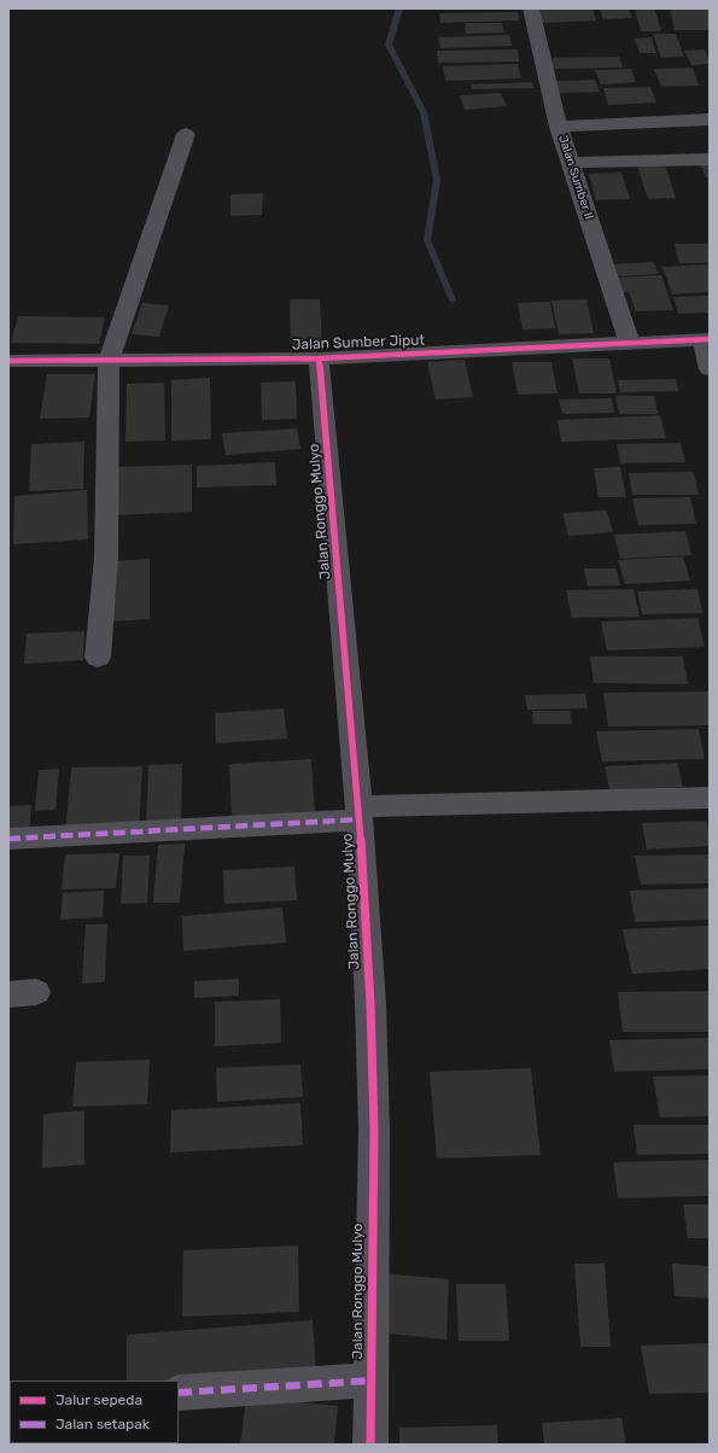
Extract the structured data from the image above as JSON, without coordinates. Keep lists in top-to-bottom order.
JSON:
{
  "streets": {
    "street": ["Jalan Sumber II", "Jalan Sumber Jiput", "Jalan Ronggo Mulyo"]
  },
  "crossings": [
    ["Jalan Sumber II", "Jalan Sumber Jiput"],
    ["Jalan Sumber Jiput", "Jalan Ronggo Mulyo"]
  ],
  "legend": ["Jalur sepeda", "Jalan setapak"]
}
